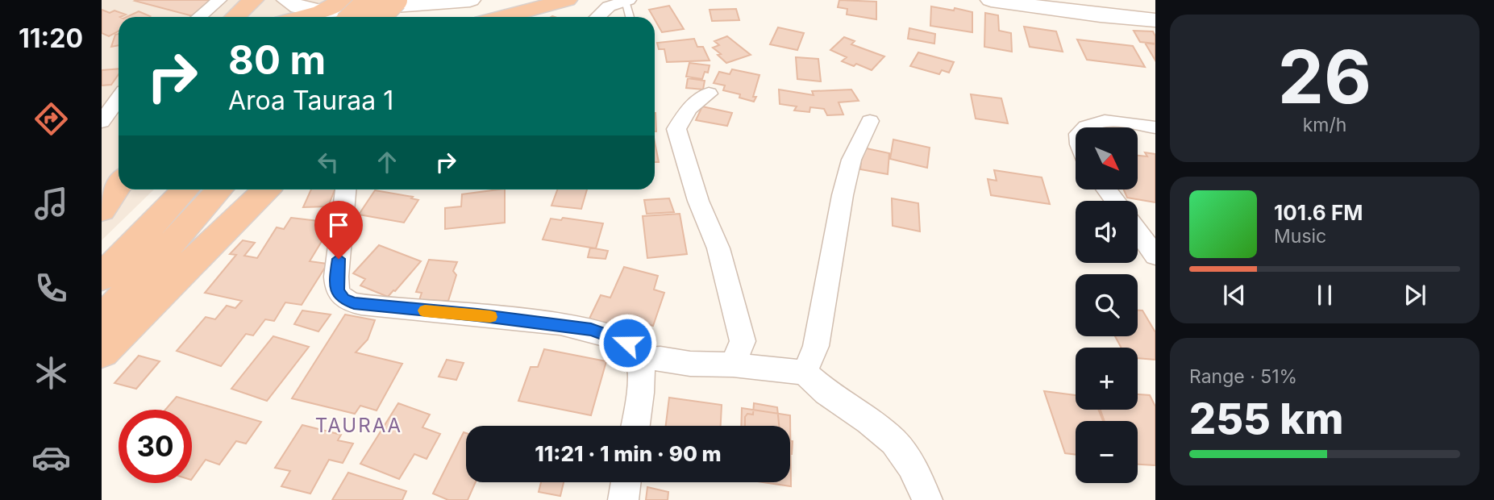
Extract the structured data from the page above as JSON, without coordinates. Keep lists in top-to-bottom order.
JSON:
{
  "districts": ["TAURAA"],
  "north": "bottom right",
  "page": {
    "tabs": "11:20",
    "tile": [
      ["26", "km/h"],
      ["Range · 51%", "255 km"]
    ],
    "turn": ["80 m", "Aroa Tauraa 1"],
    "map_buttons": ["+", "−"],
    "song": ["101.6 FM", "Music"],
    "limit": "30",
    "trip": "11:21 · 1 min · 90 m"
  }
}
